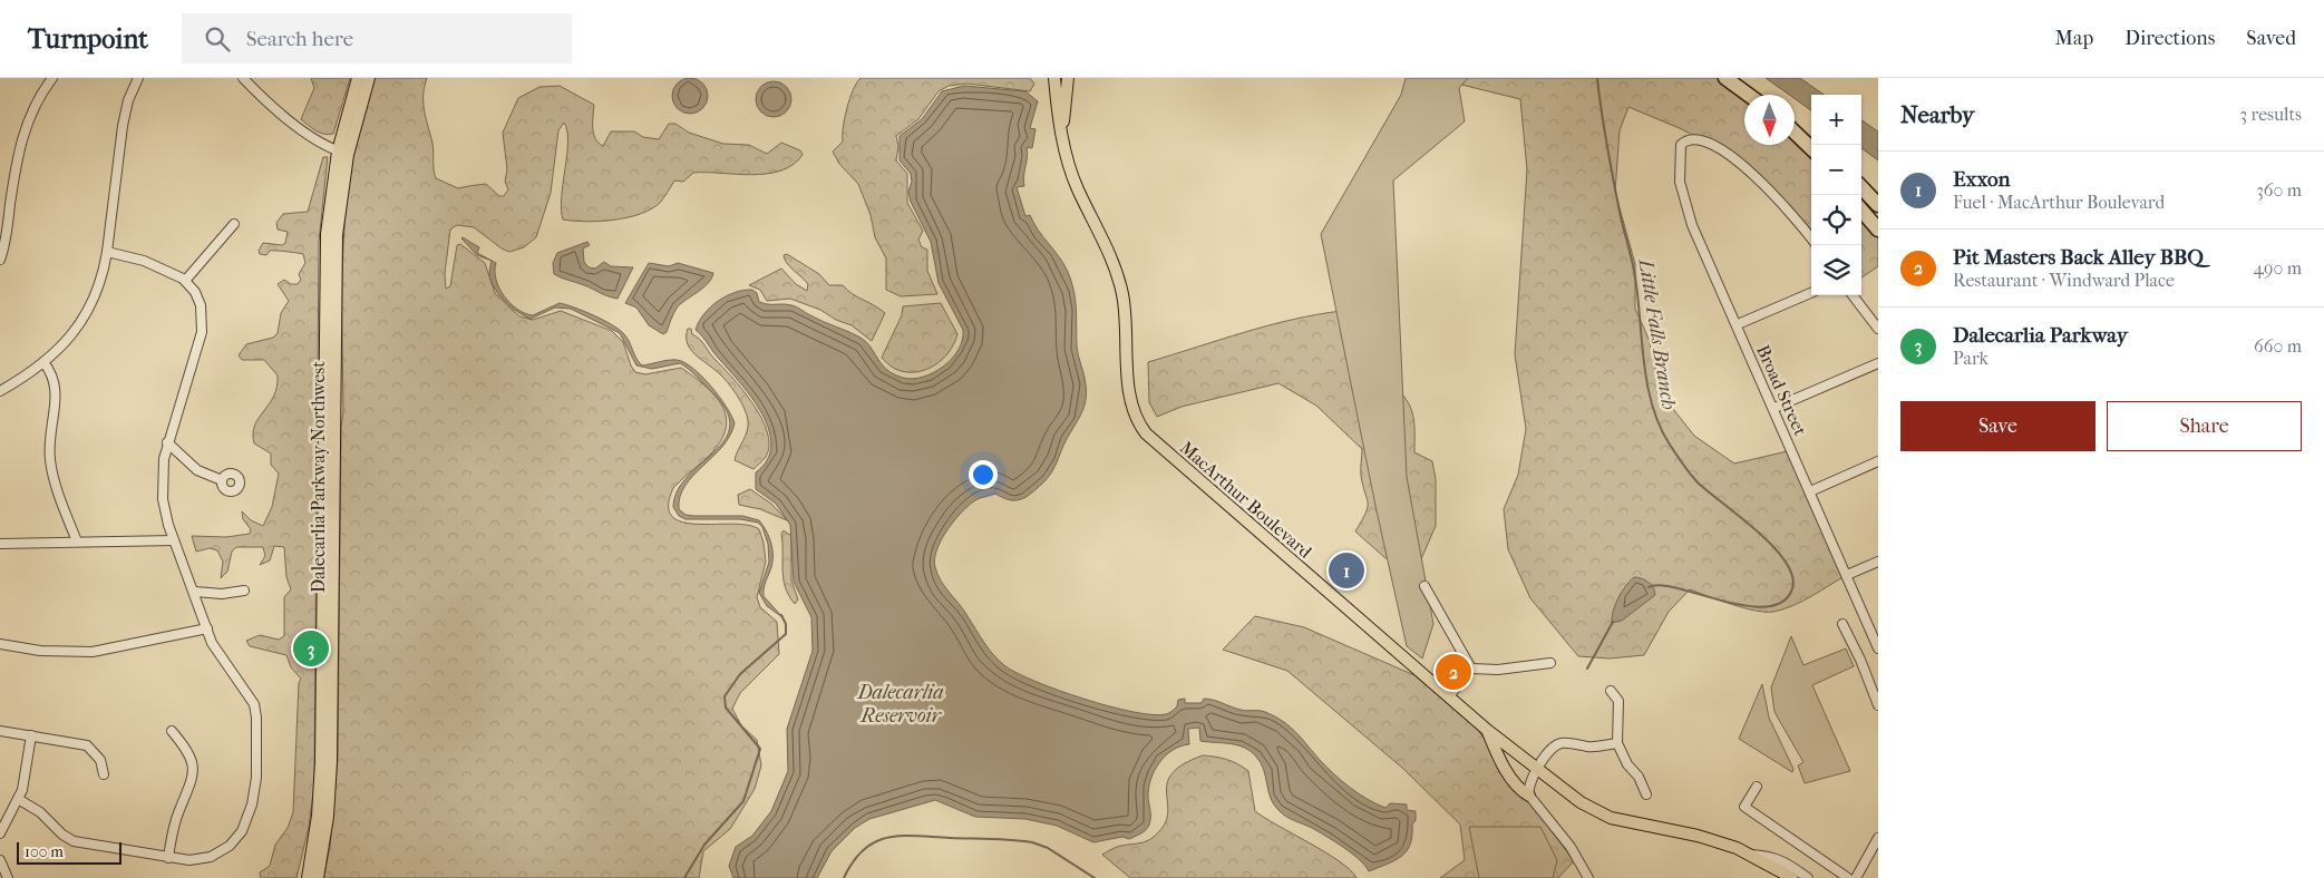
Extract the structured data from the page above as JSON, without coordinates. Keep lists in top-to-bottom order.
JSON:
{
  "streets": {
    "main road": ["Dalecarlia Parkway Northwest", "MacArthur Boulevard"],
    "street": ["Broad Street"]
  },
  "water": ["Little Falls Branch", "Dalecarlia Reservoir"],
  "scale_bar": "100 m",
  "north": "bottom",
  "page": {
    "header": "Turnpoint",
    "search": "Search here",
    "nav": ["Map", "Directions", "Saved"],
    "heading": ["Nearby", "3 results"],
    "map_buttons": ["+", "−"],
    "list": [
      {
        "mark": "1",
        "name": "Exxon",
        "note": "Fuel · MacArthur Boulevard",
        "value": "360 m"
      },
      {
        "mark": "2",
        "name": "Pit Masters Back Alley BBQ",
        "note": "Restaurant · Windward Place",
        "value": "490 m"
      },
      {
        "mark": "3",
        "name": "Dalecarlia Parkway",
        "note": "Park",
        "value": "660 m"
      }
    ],
    "buttons": ["Save", "Share"],
    "pins": ["1", "3", "2"],
    "scale": "100 m"
  }
}
